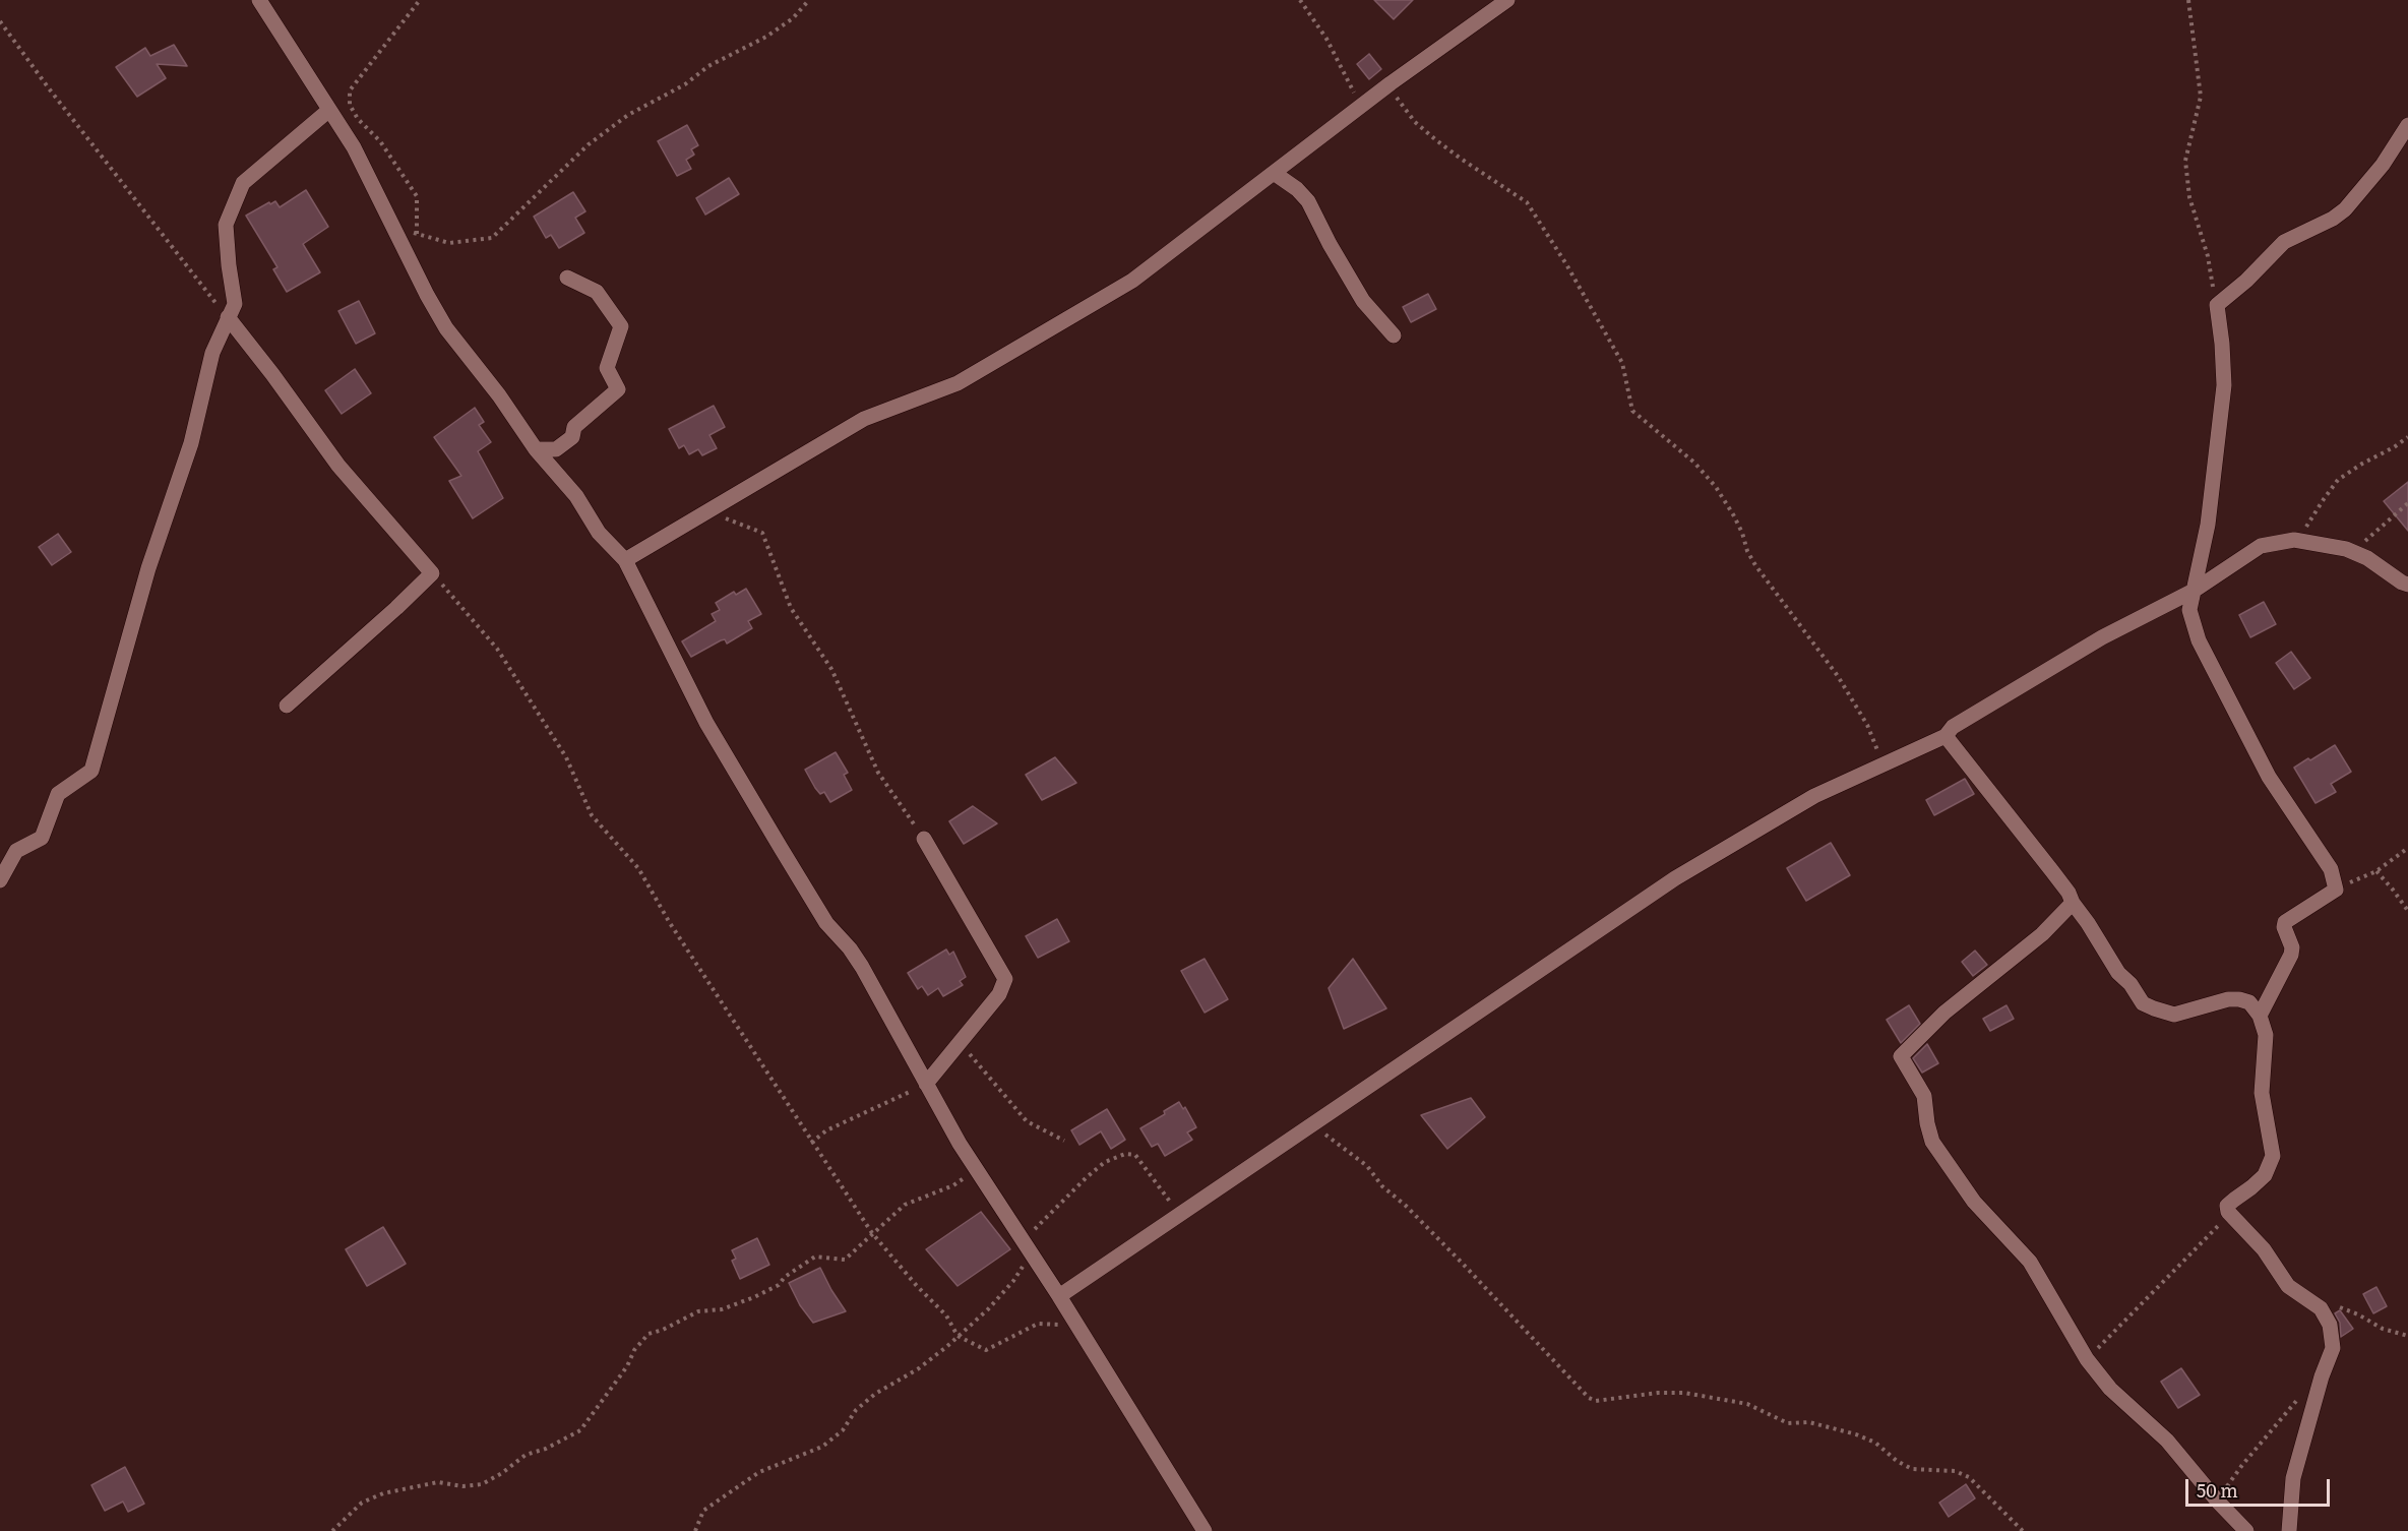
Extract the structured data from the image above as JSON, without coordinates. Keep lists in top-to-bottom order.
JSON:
{
  "scale_bar": "50 m"
}
